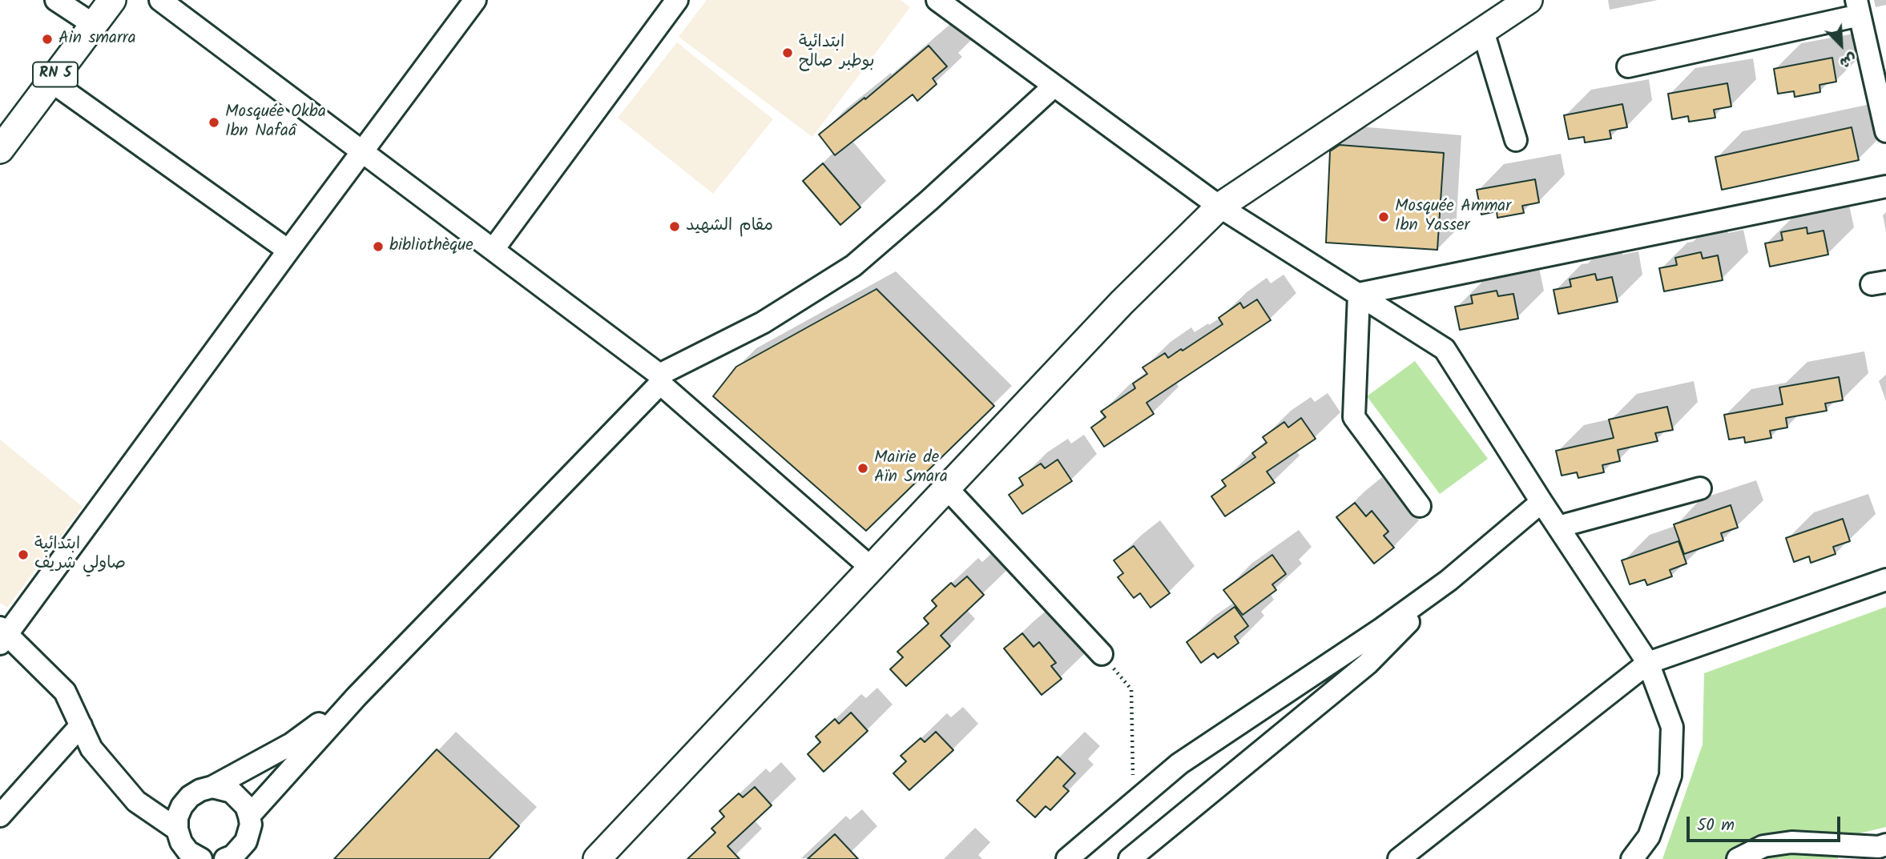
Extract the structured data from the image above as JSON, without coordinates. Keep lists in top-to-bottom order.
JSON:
{
  "streets": {
    "main road": ["RN 5"]
  },
  "places": [
    "Ain smarra",
    "ابتدائية بوطبر صالح",
    "Mosquée Okba Ibn Nafaâ",
    "Mosquée Ammar Ibn Yasser",
    "مقام الشهيد",
    "bibliothèque",
    "Mairie de Aïn Smara",
    "ابتدائية صاولي شريف"
  ],
  "scale_bar": "50 m",
  "north": "bottom right"
}
